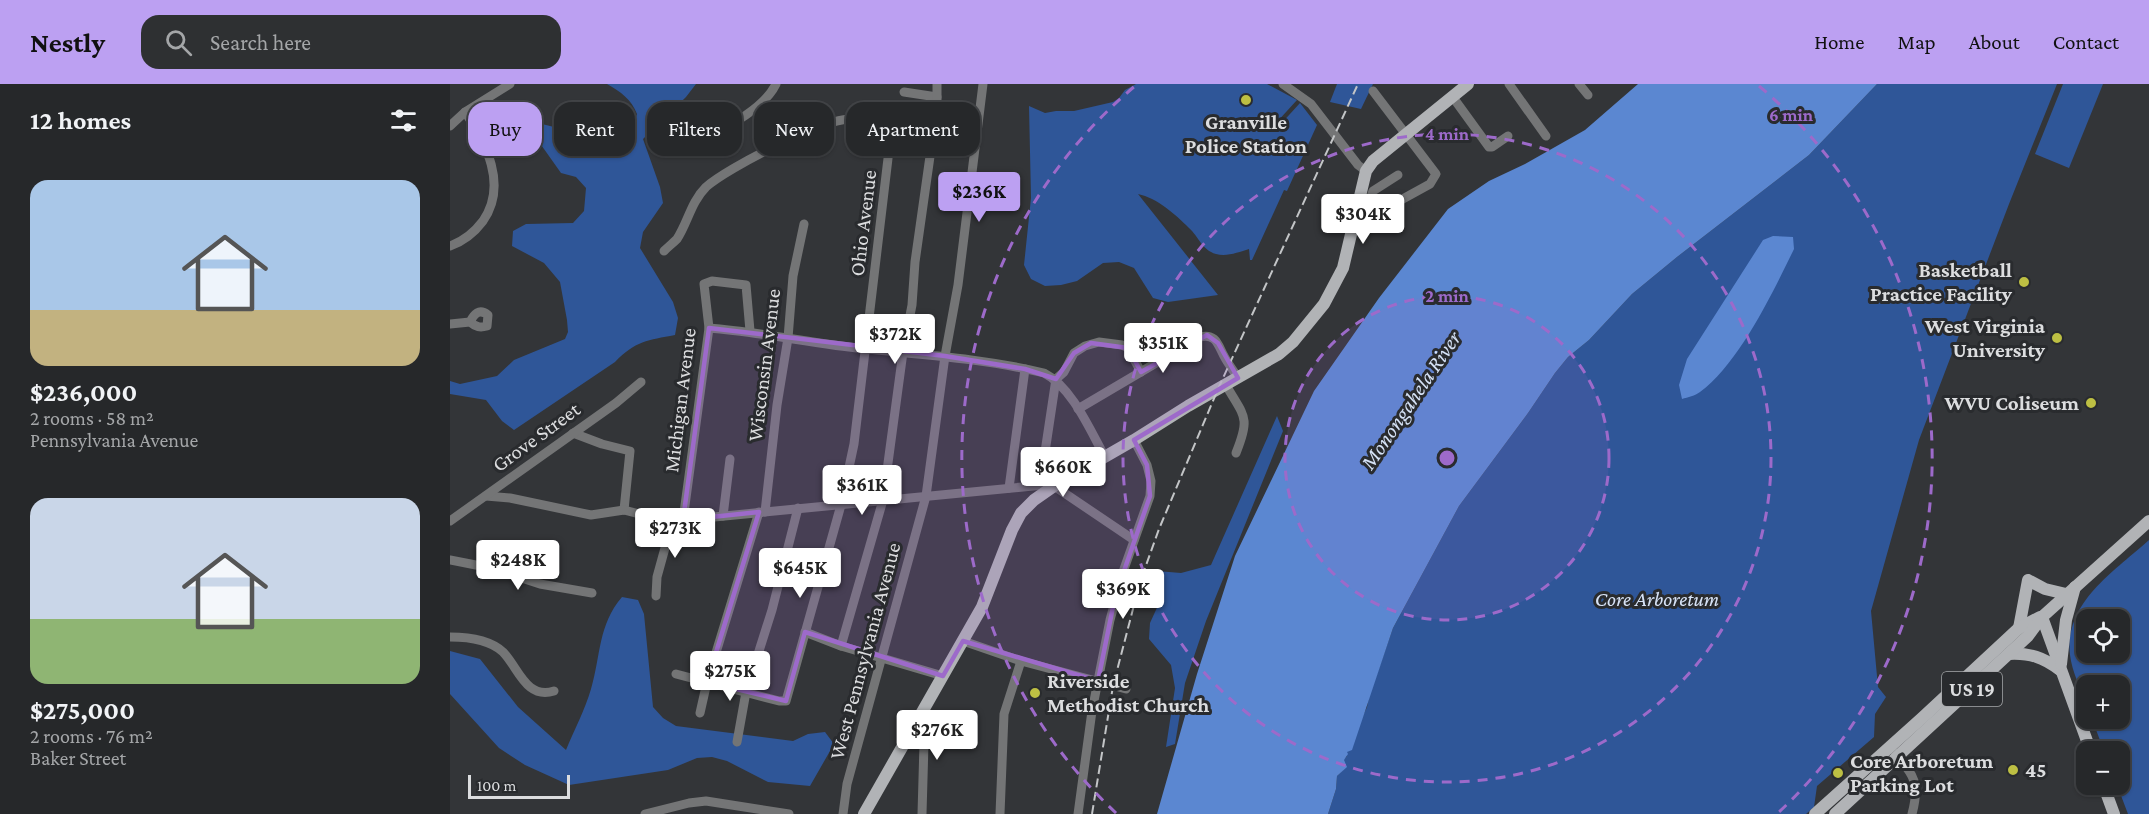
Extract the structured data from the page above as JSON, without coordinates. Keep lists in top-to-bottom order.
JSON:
{
  "streets": {
    "main road": ["US 19"],
    "street": [
      "Ohio Avenue",
      "Wisconsin Avenue",
      "Michigan Avenue",
      "Grove Street",
      "West Pennsylvania Avenue"
    ]
  },
  "water": ["Monongahela River"],
  "parks": ["Core Arboretum"],
  "places": [
    "Granville Police Station",
    "Basketball Practice Facility",
    "West Virginia University",
    "WVU Coliseum",
    "Riverside Methodist Church",
    "45",
    "Core Arboretum Parking Lot"
  ],
  "scale_bar": "100 m",
  "page": {
    "header": "Nestly",
    "search": "Search here",
    "nav": [
      "Home",
      "Map",
      "About",
      "Contact"
    ],
    "heading": "12 homes",
    "chip": [
      "Buy",
      "Rent",
      "Filters",
      "New",
      "Apartment"
    ],
    "list": [
      {
        "name": "$236,000",
        "note": "2 rooms · 58 m² · Pennsylvania Avenue"
      },
      {
        "name": "$275,000",
        "note": "2 rooms · 76 m² · Baker Street"
      }
    ],
    "price": [
      "$236K",
      "$304K",
      "$372K",
      "$351K",
      "$660K",
      "$361K",
      "$273K",
      "$248K",
      "$645K",
      "$369K",
      "$275K",
      "$276K"
    ],
    "map_buttons": ["+", "−"],
    "scale": "100 m"
  },
  "rings": ["6 min", "4 min", "2 min"]
}
